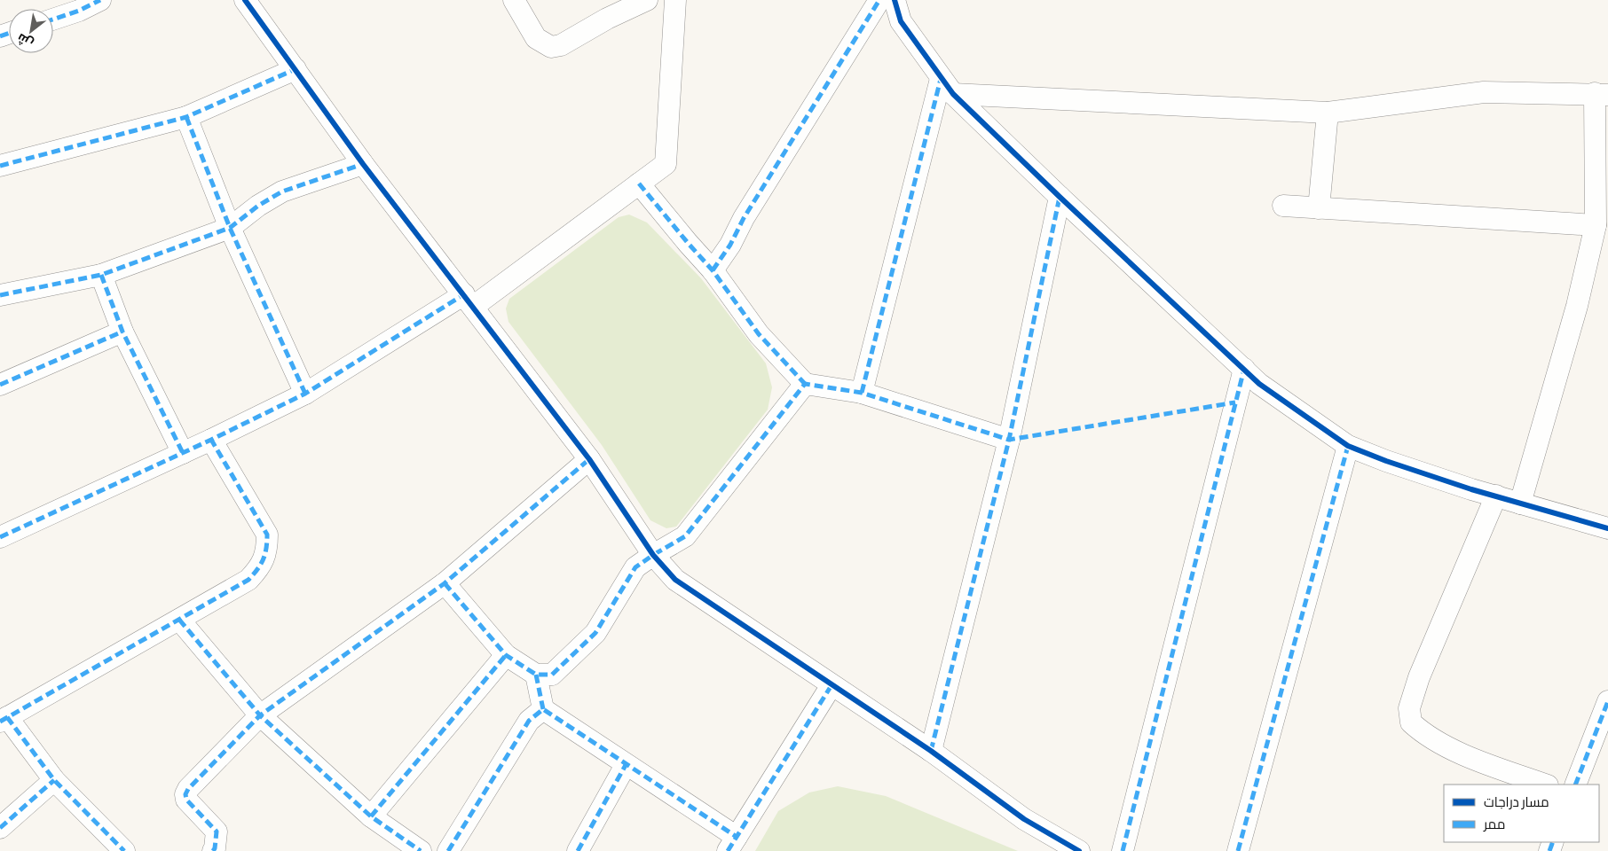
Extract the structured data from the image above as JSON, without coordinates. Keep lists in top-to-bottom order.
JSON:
{
  "legend": ["مسار دراجات", "ممر"],
  "north": "bottom left"
}
